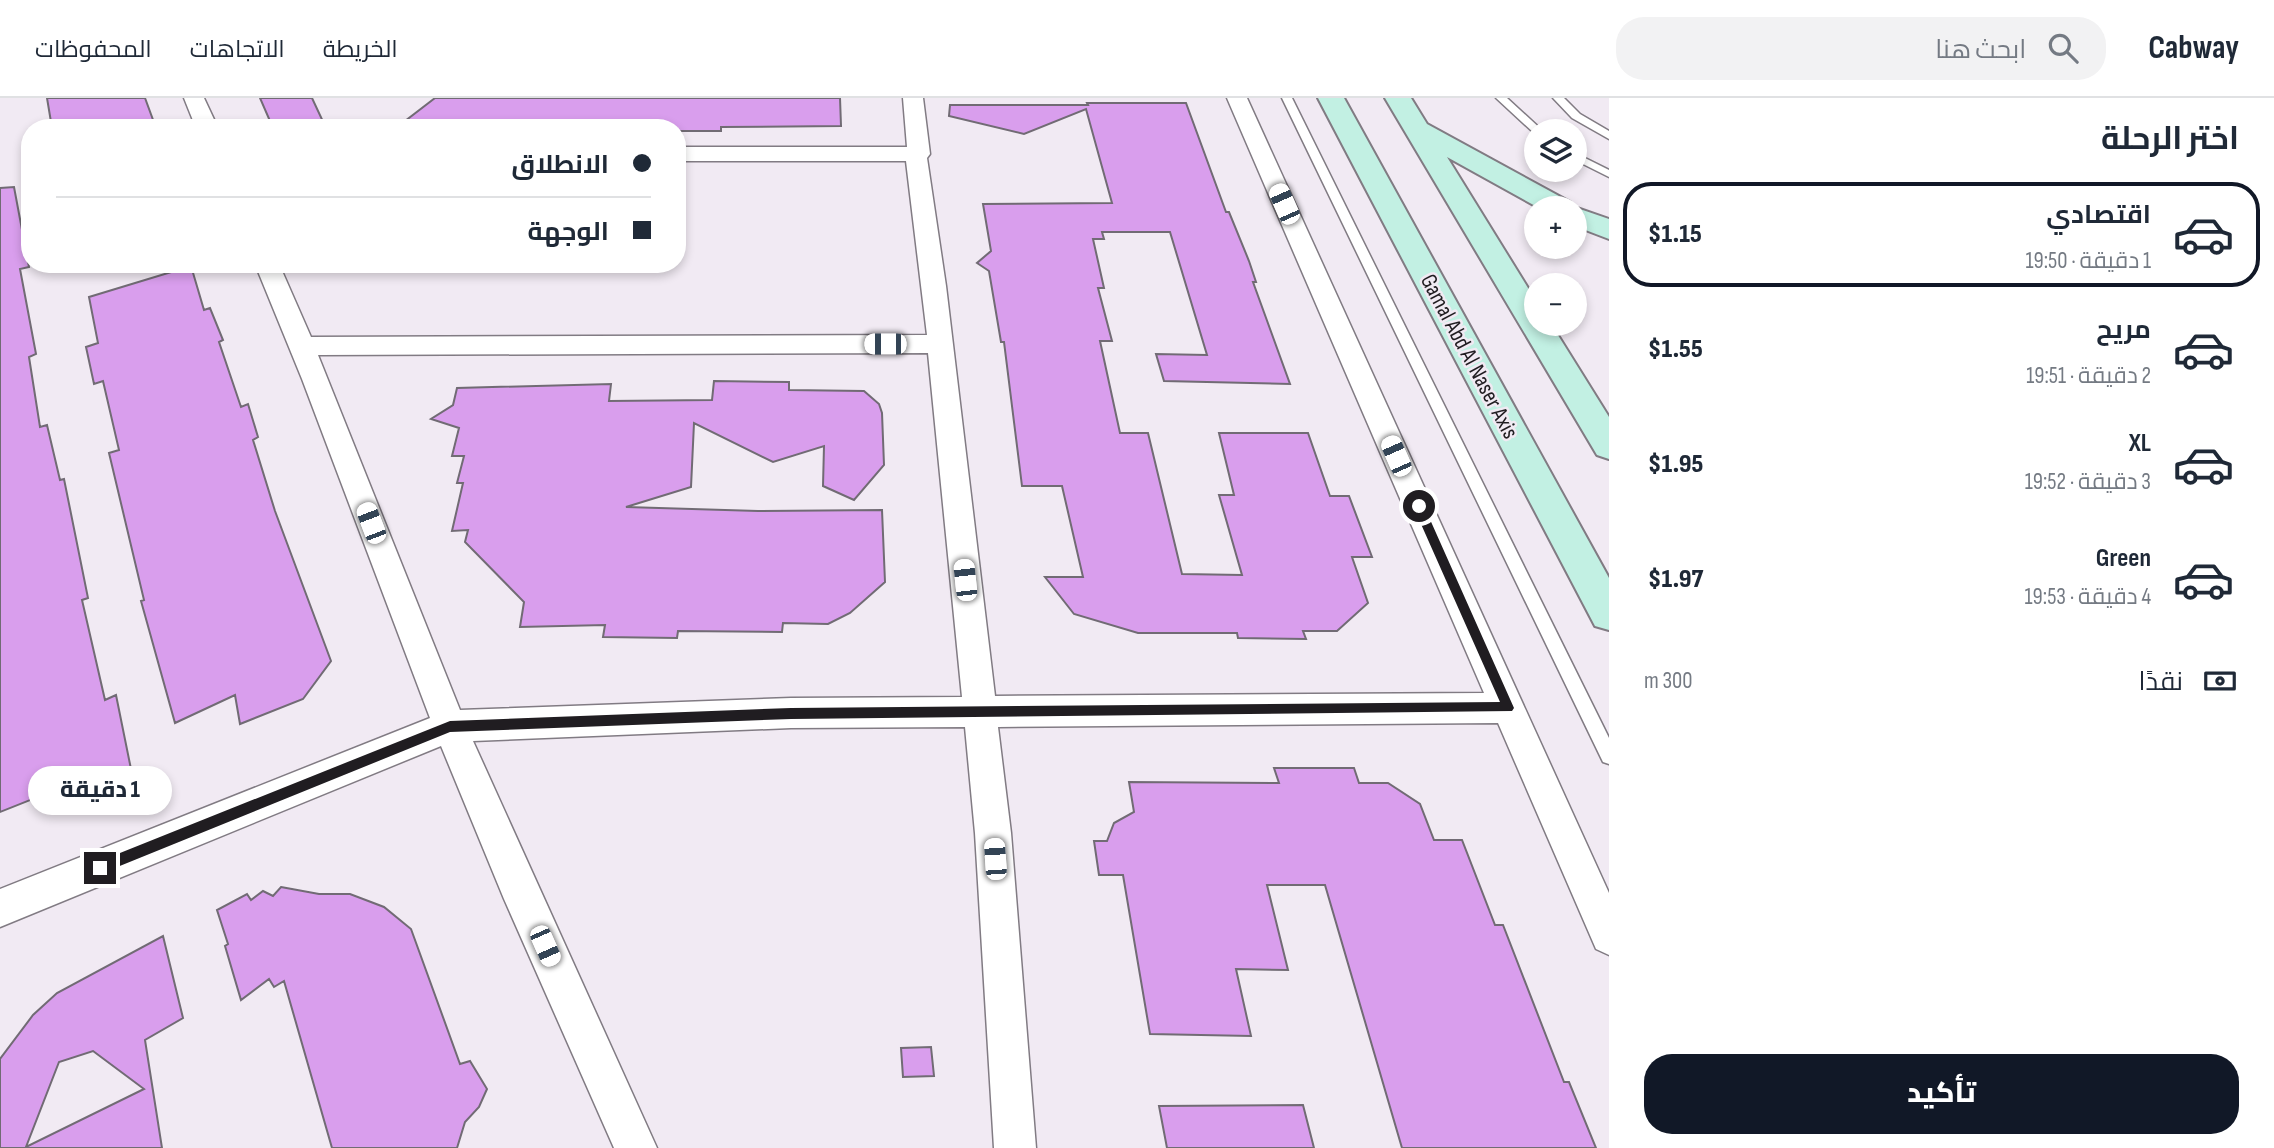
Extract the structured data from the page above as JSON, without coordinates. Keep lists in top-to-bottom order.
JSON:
{
  "streets": {
    "main road": ["Gamal Abd Al Naser Axis"]
  },
  "page": {
    "header": "Cabway",
    "search": "ابحث هنا",
    "nav": ["الخريطة", "الاتجاهات", "المحفوظات"],
    "heading": "اختر الرحلة",
    "map_buttons": ["+", "−"],
    "banner": ["الانطلاق", "الوجهة"],
    "list": [
      {
        "name": "اقتصادي",
        "note": "1 دقيقة · 19:50",
        "value": "$1.15"
      },
      {
        "name": "مريح",
        "note": "2 دقيقة · 19:51",
        "value": "$1.55"
      },
      {
        "name": "XL",
        "note": "3 دقيقة · 19:52",
        "value": "$1.95"
      },
      {
        "name": "Green",
        "note": "4 دقيقة · 19:53",
        "value": "$1.97"
      }
    ],
    "pay": ["نقدًا", "300 m"],
    "bubble": "1 دقيقة",
    "buttons": "تأكيد"
  }
}
